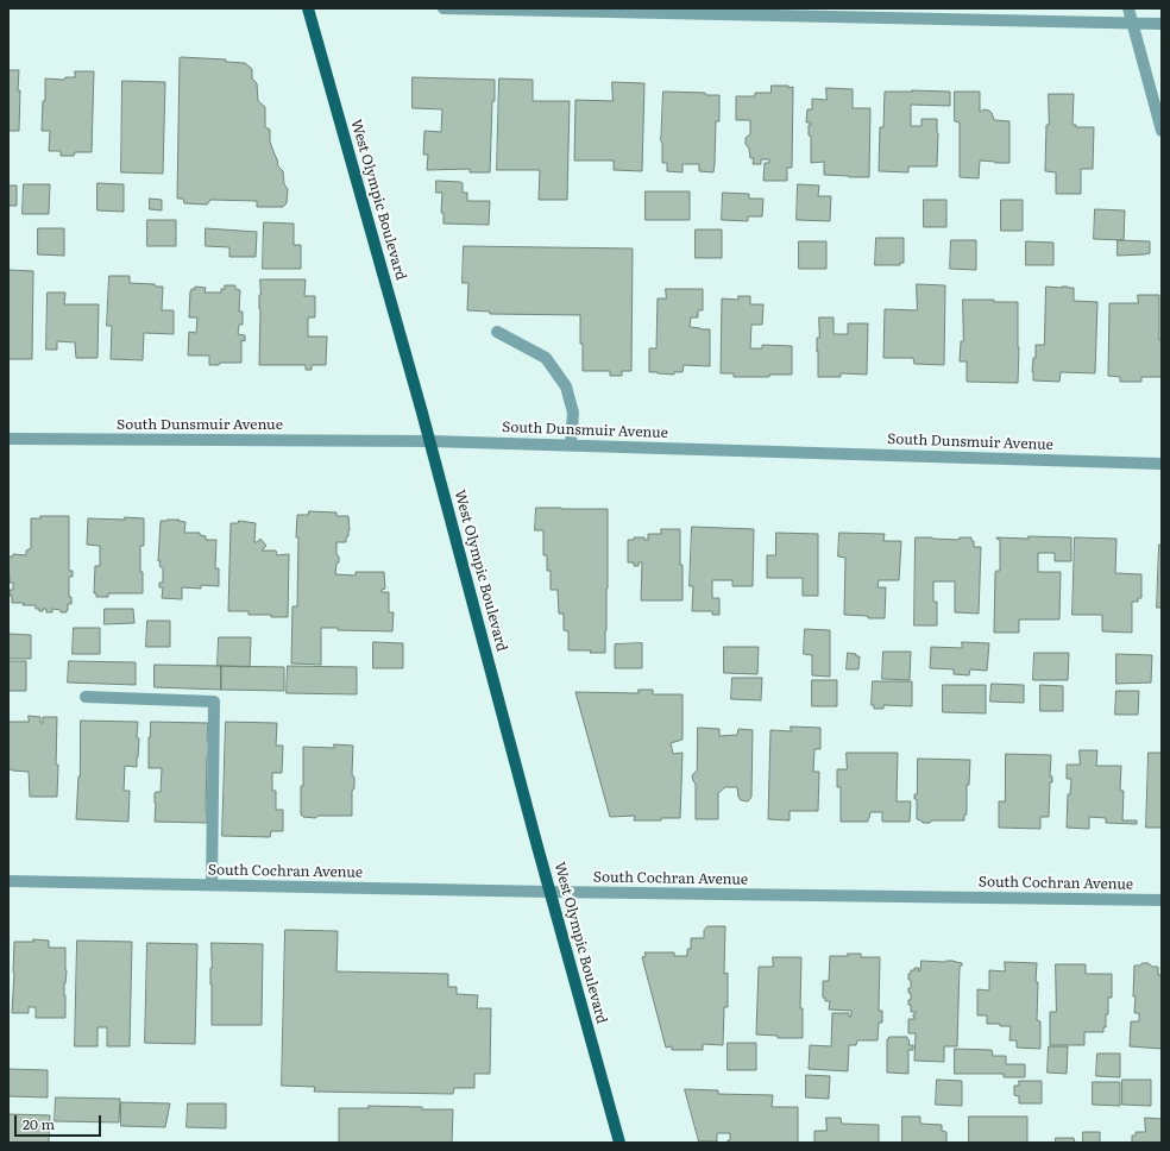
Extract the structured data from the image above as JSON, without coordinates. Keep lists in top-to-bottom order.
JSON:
{
  "streets": {
    "main road": ["West Olympic Boulevard"],
    "street": ["South Dunsmuir Avenue", "South Cochran Avenue"]
  },
  "crossings": [
    ["West Olympic Boulevard", "South Dunsmuir Avenue"],
    ["West Olympic Boulevard", "South Cochran Avenue"]
  ],
  "scale_bar": "20 m"
}
